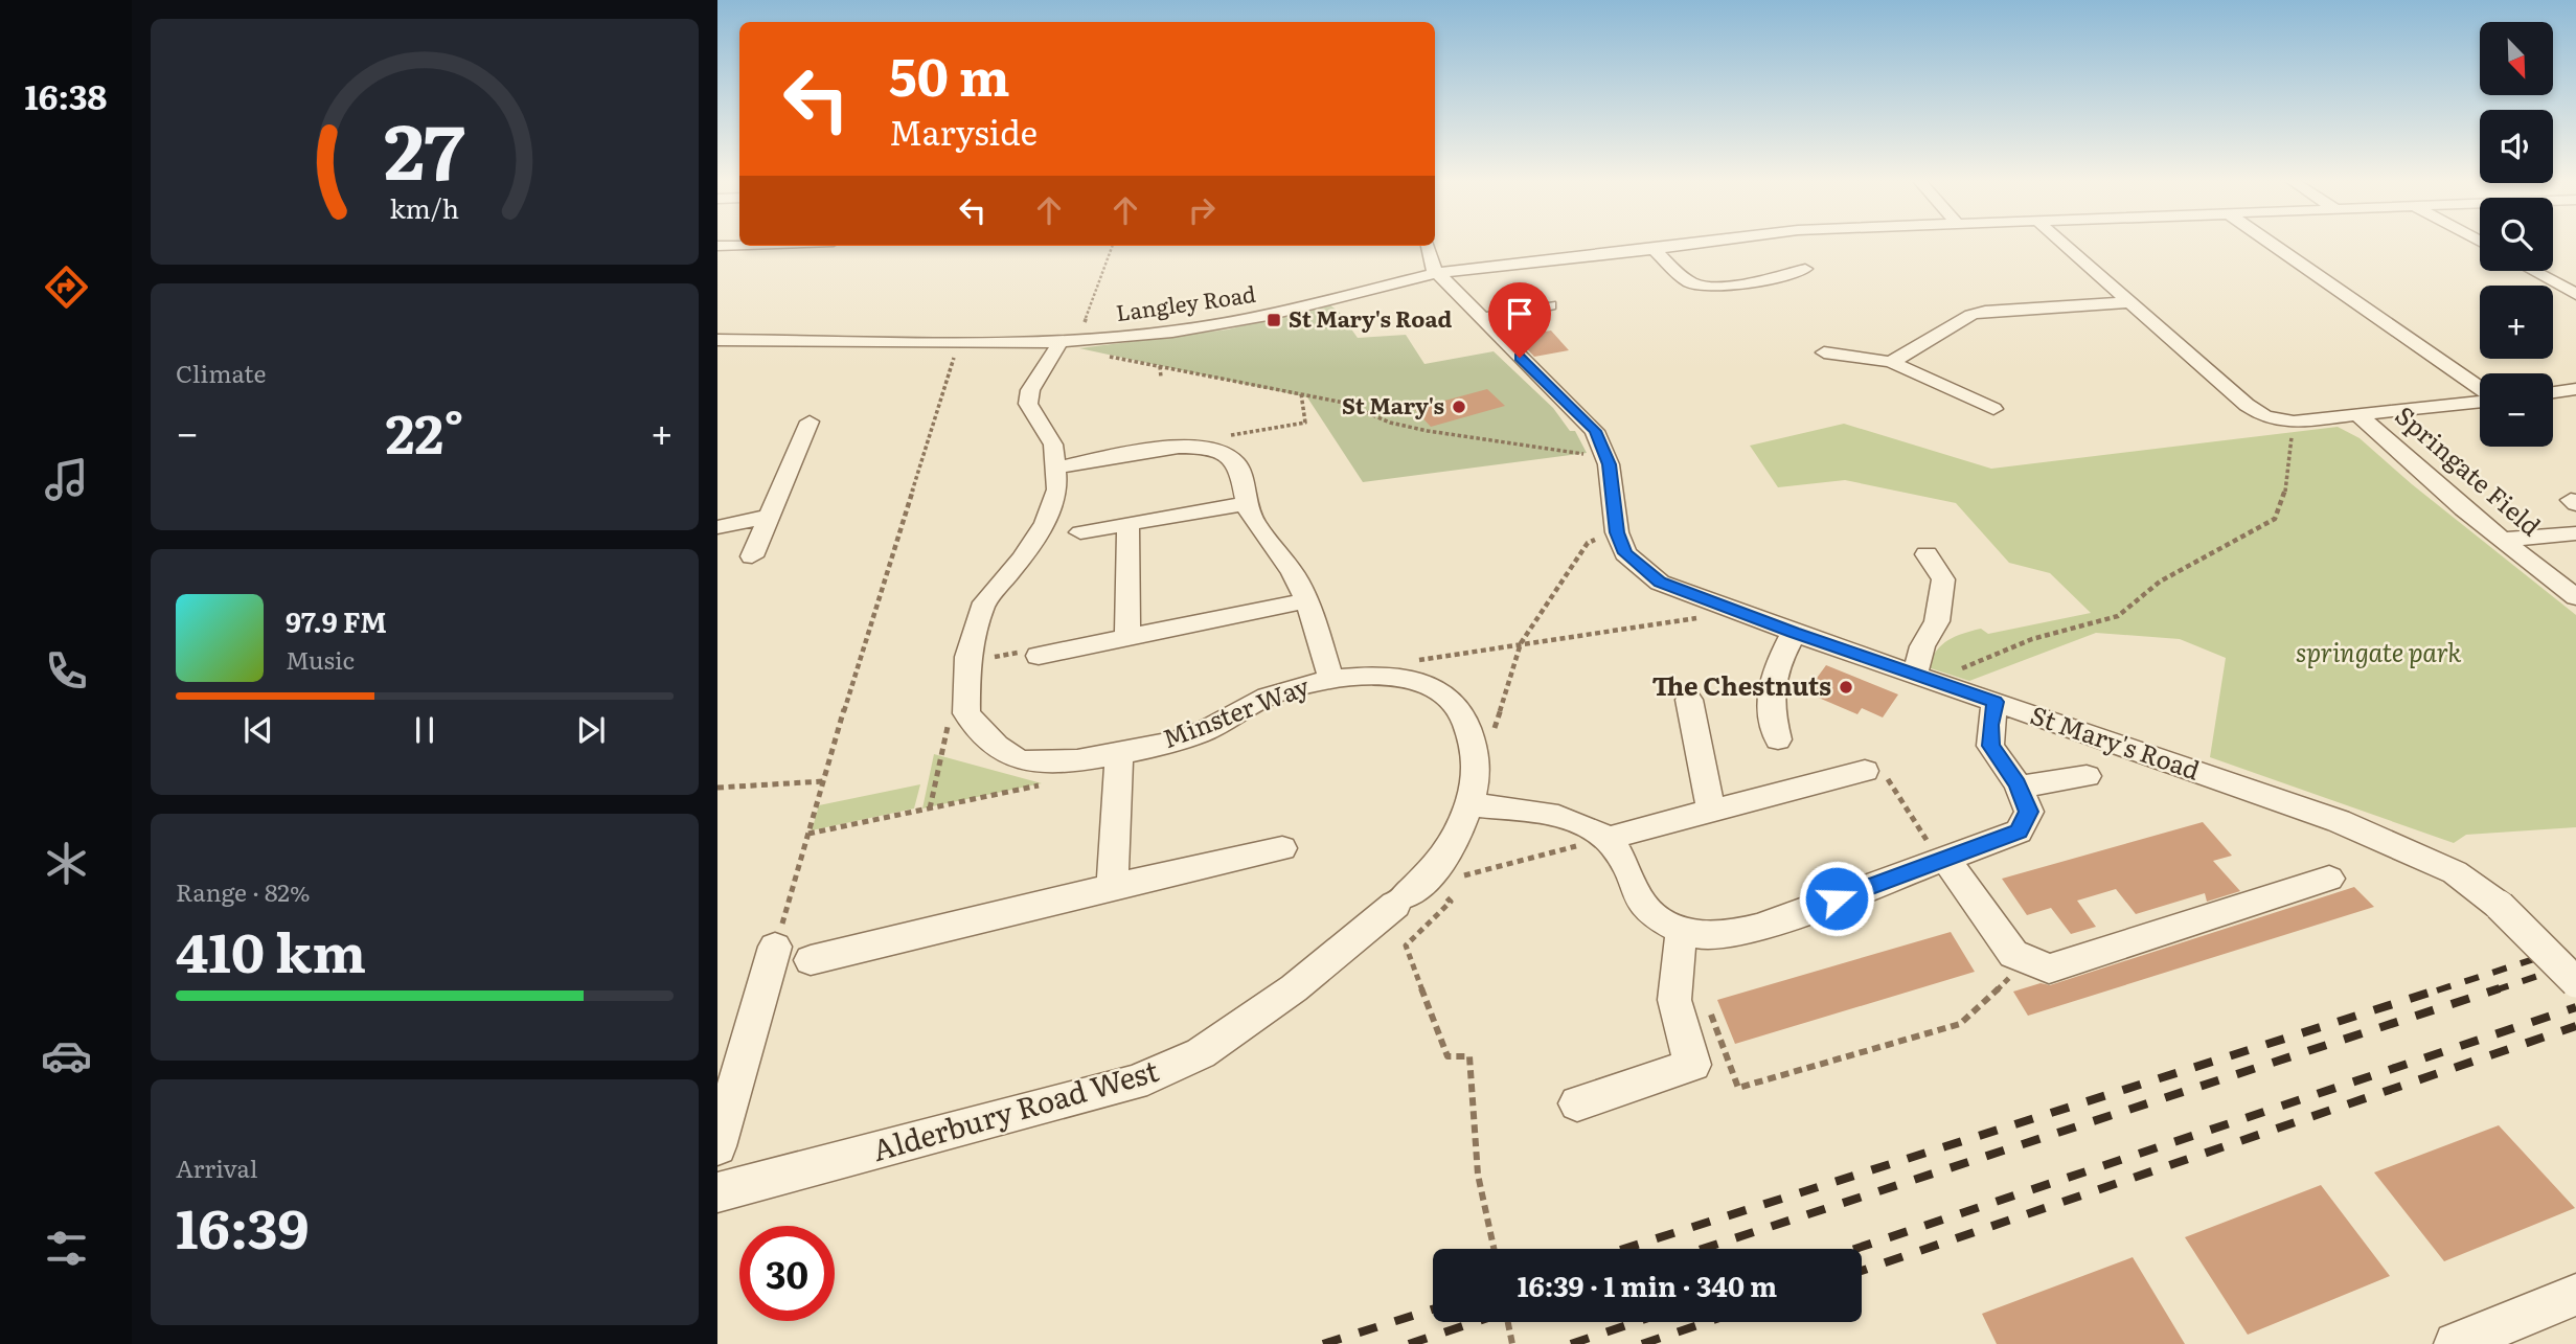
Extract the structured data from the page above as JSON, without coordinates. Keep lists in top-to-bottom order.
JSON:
{
  "streets": {
    "street": [
      "Langley Road",
      "Springate Field",
      "Minster Way",
      "St Mary's Road",
      "Alderbury Road West"
    ]
  },
  "crossings": [
    ["Langley Road", "St Mary's Road"],
    ["Minster Way", "Alderbury Road West"]
  ],
  "parks": ["springate park"],
  "places": {
    "transit": ["St Mary's Road"],
    "other": ["St Mary's", "The Chestnuts"]
  },
  "north": "bottom right",
  "page": {
    "tabs": "16:38",
    "map_buttons": ["+", "−"],
    "turn": ["50 m", "Maryside"],
    "tile": [
      "Climate",
      ["Range · 82%", "410 km"],
      ["Arrival", "16:39"]
    ],
    "heat": ["−", "22°", "+"],
    "song": ["97.9 FM", "Music"],
    "limit": "30",
    "trip": "16:39 · 1 min · 340 m",
    "gauge": ["27", "km/h"]
  }
}
